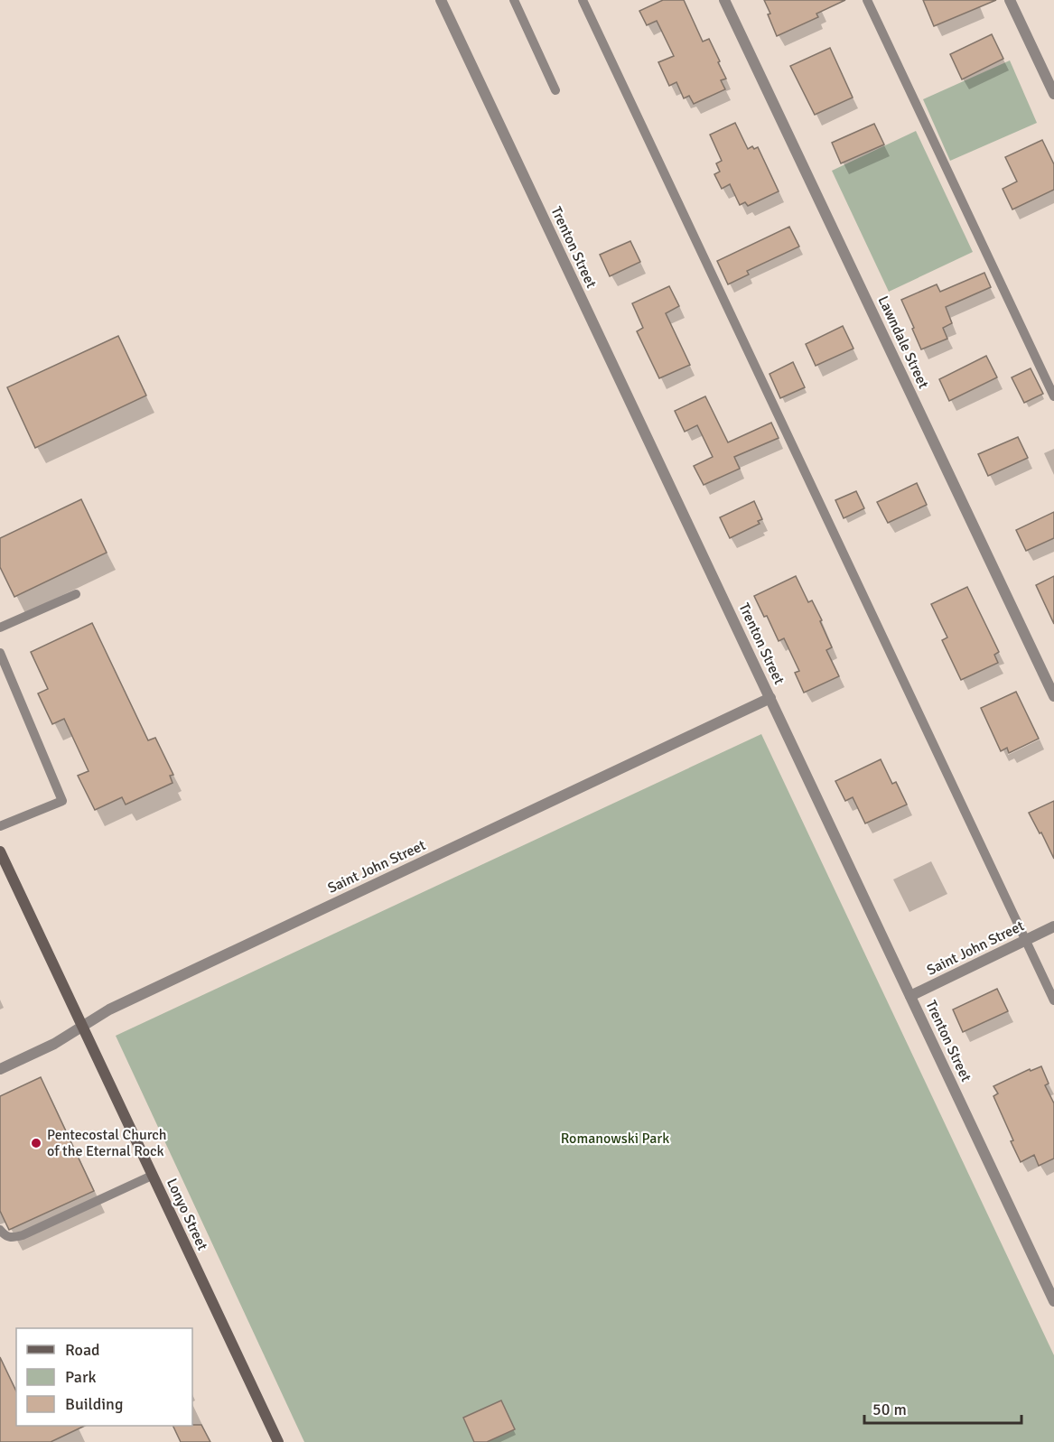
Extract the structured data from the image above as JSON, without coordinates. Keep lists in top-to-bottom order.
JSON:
{
  "streets": {
    "street": [
      "Trenton Street",
      "Lawndale Street",
      "Saint John Street",
      "Lonyo Street"
    ]
  },
  "crossings": [
    ["Trenton Street", "Saint John Street"],
    ["Saint John Street", "Lonyo Street"]
  ],
  "parks": ["Romanowski Park"],
  "places": ["Pentecostal Church of the Eternal Rock"],
  "legend": ["Road", "Park", "Building"],
  "scale_bar": "50 m"
}
